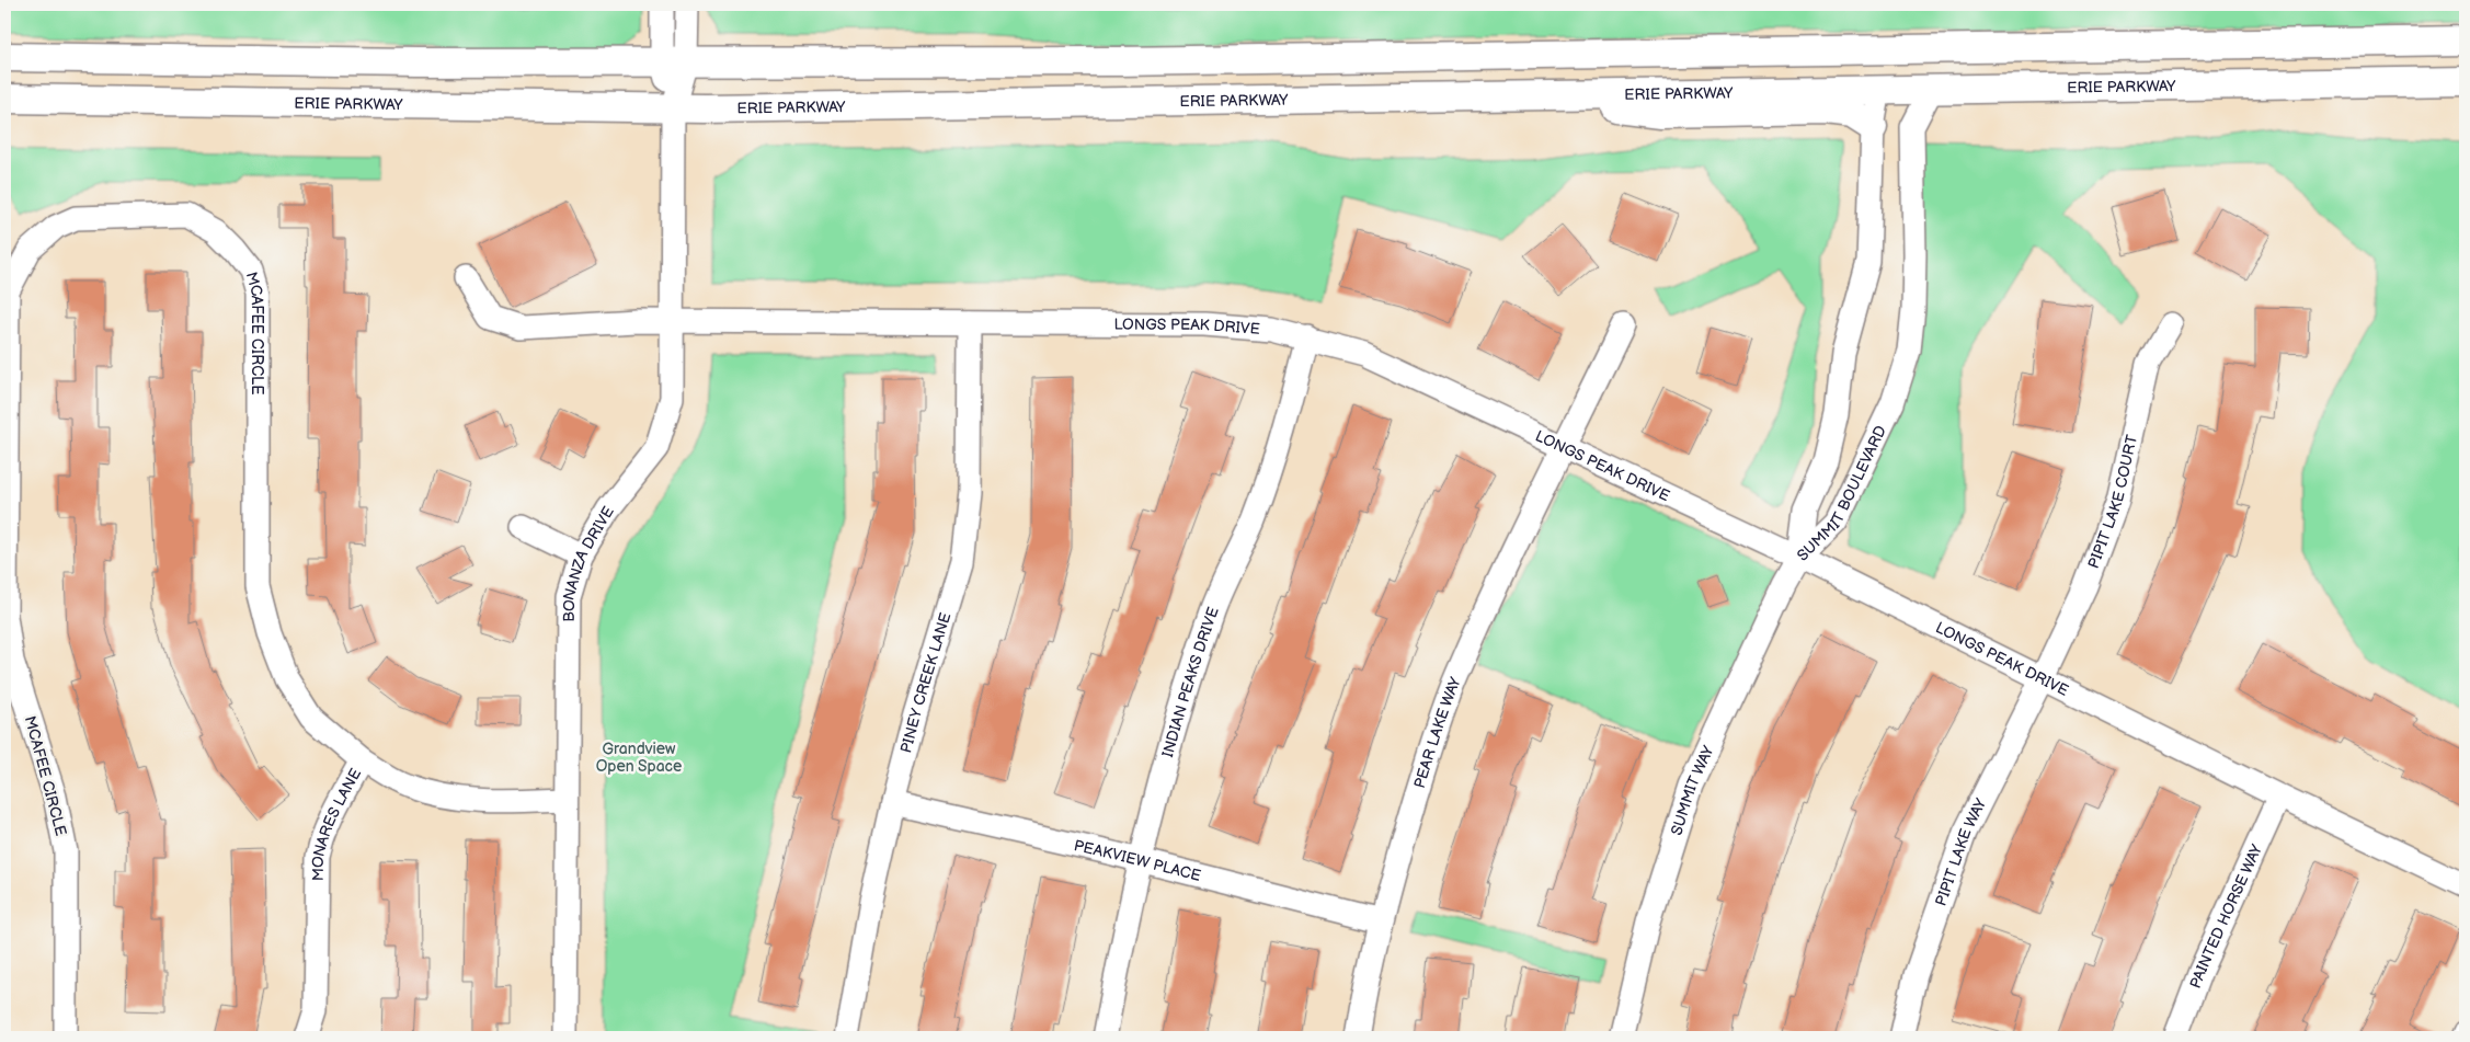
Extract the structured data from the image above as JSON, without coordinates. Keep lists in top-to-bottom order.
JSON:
{
  "streets": {
    "main road": ["ERIE PARKWAY"],
    "street": [
      "LONGS PEAK DRIVE",
      "MCAFEE CIRCLE",
      "SUMMIT BOULEVARD",
      "PIPIT LAKE COURT",
      "BONANZA DRIVE",
      "PINEY CREEK LANE",
      "INDIAN PEAKS DRIVE",
      "PEAR LAKE WAY",
      "SUMMIT WAY",
      "MONARES LANE",
      "PIPIT LAKE WAY",
      "PEAKVIEW PLACE",
      "PAINTED HORSE WAY"
    ]
  },
  "crossings": [
    ["ERIE PARKWAY", "SUMMIT BOULEVARD"],
    ["ERIE PARKWAY", "BONANZA DRIVE"],
    ["LONGS PEAK DRIVE", "SUMMIT BOULEVARD"],
    ["LONGS PEAK DRIVE", "PIPIT LAKE COURT"],
    ["LONGS PEAK DRIVE", "BONANZA DRIVE"],
    ["LONGS PEAK DRIVE", "PINEY CREEK LANE"],
    ["LONGS PEAK DRIVE", "INDIAN PEAKS DRIVE"],
    ["LONGS PEAK DRIVE", "PEAR LAKE WAY"],
    ["LONGS PEAK DRIVE", "SUMMIT WAY"],
    ["LONGS PEAK DRIVE", "PIPIT LAKE WAY"],
    ["LONGS PEAK DRIVE", "PAINTED HORSE WAY"],
    ["MCAFEE CIRCLE", "MONARES LANE"],
    ["SUMMIT BOULEVARD", "SUMMIT WAY"],
    ["PIPIT LAKE COURT", "PIPIT LAKE WAY"],
    ["BONANZA DRIVE", "MONARES LANE"],
    ["PINEY CREEK LANE", "PEAKVIEW PLACE"],
    ["INDIAN PEAKS DRIVE", "PEAKVIEW PLACE"],
    ["PEAR LAKE WAY", "PEAKVIEW PLACE"]
  ],
  "parks": ["Grandview Open Space"]
}
